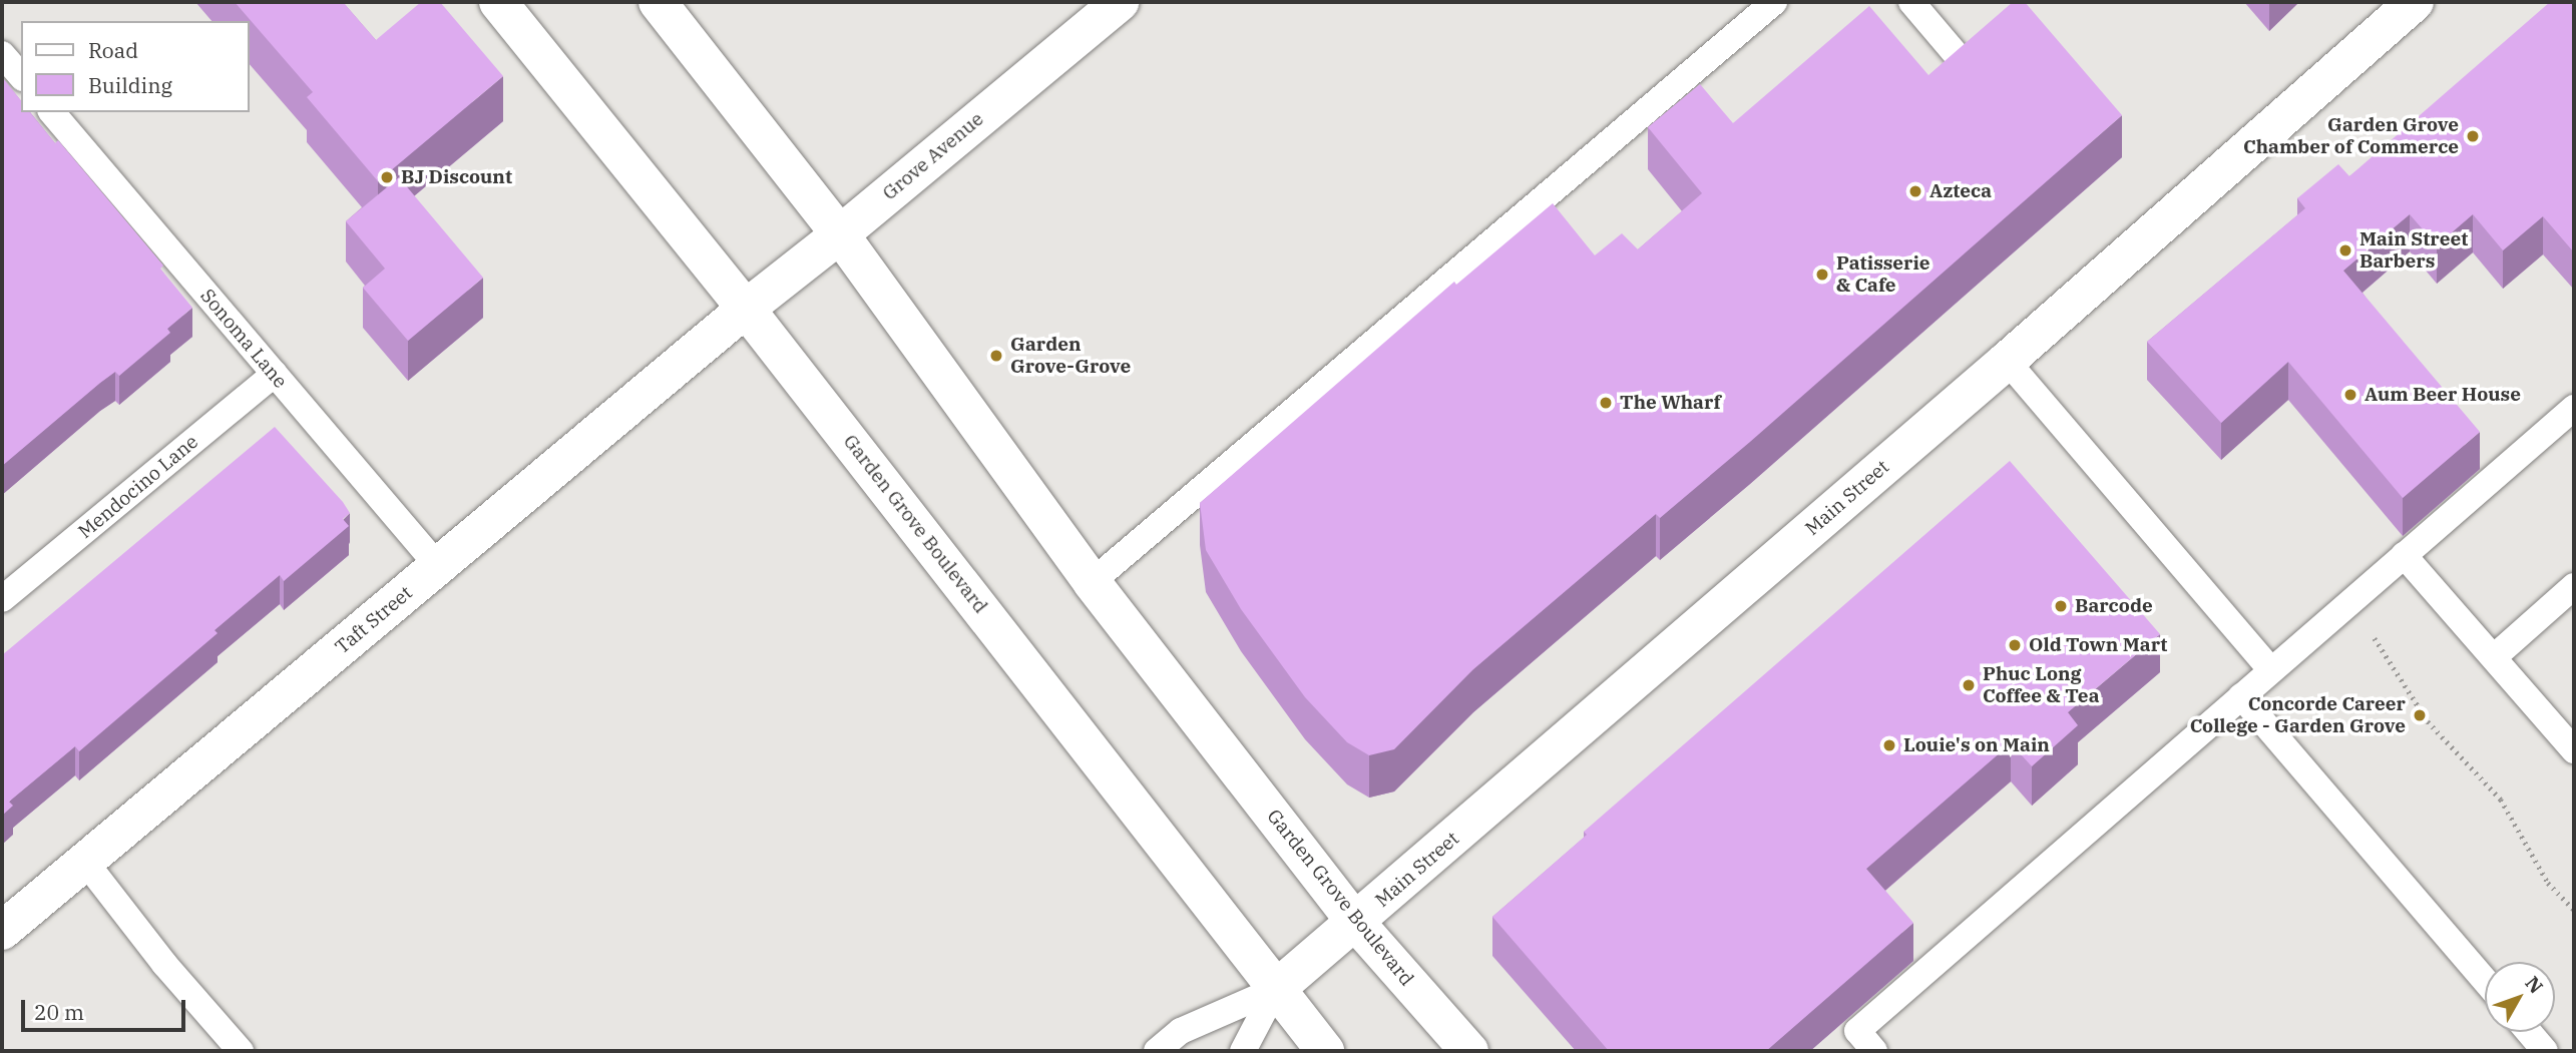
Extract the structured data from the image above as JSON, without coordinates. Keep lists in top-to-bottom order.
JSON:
{
  "streets": {
    "street": [
      "Grove Avenue",
      "Main Street",
      "Garden Grove Boulevard",
      "Taft Street"
    ],
    "lane": ["Sonoma Lane", "Mendocino Lane"]
  },
  "crossings": [
    ["Grove Avenue", "Garden Grove Boulevard"],
    ["Grove Avenue", "Taft Street"],
    ["Sonoma Lane", "Mendocino Lane"],
    ["Sonoma Lane", "Taft Street"],
    ["Main Street", "Garden Grove Boulevard"],
    ["Garden Grove Boulevard", "Taft Street"]
  ],
  "places": [
    "Garden Grove Chamber of Commerce",
    "BJ Discount",
    "Azteca",
    "Main Street Barbers",
    "Patisserie & Cafe",
    "Garden Grove-Grove",
    "Aum Beer House",
    "The Wharf",
    "Barcode",
    "Old Town Mart",
    "Phuc Long Coffee & Tea",
    "Concorde Career College - Garden Grove",
    "Louie's on Main"
  ],
  "legend": ["Road", "Building"],
  "scale_bar": "20 m",
  "north": "top right"
}
